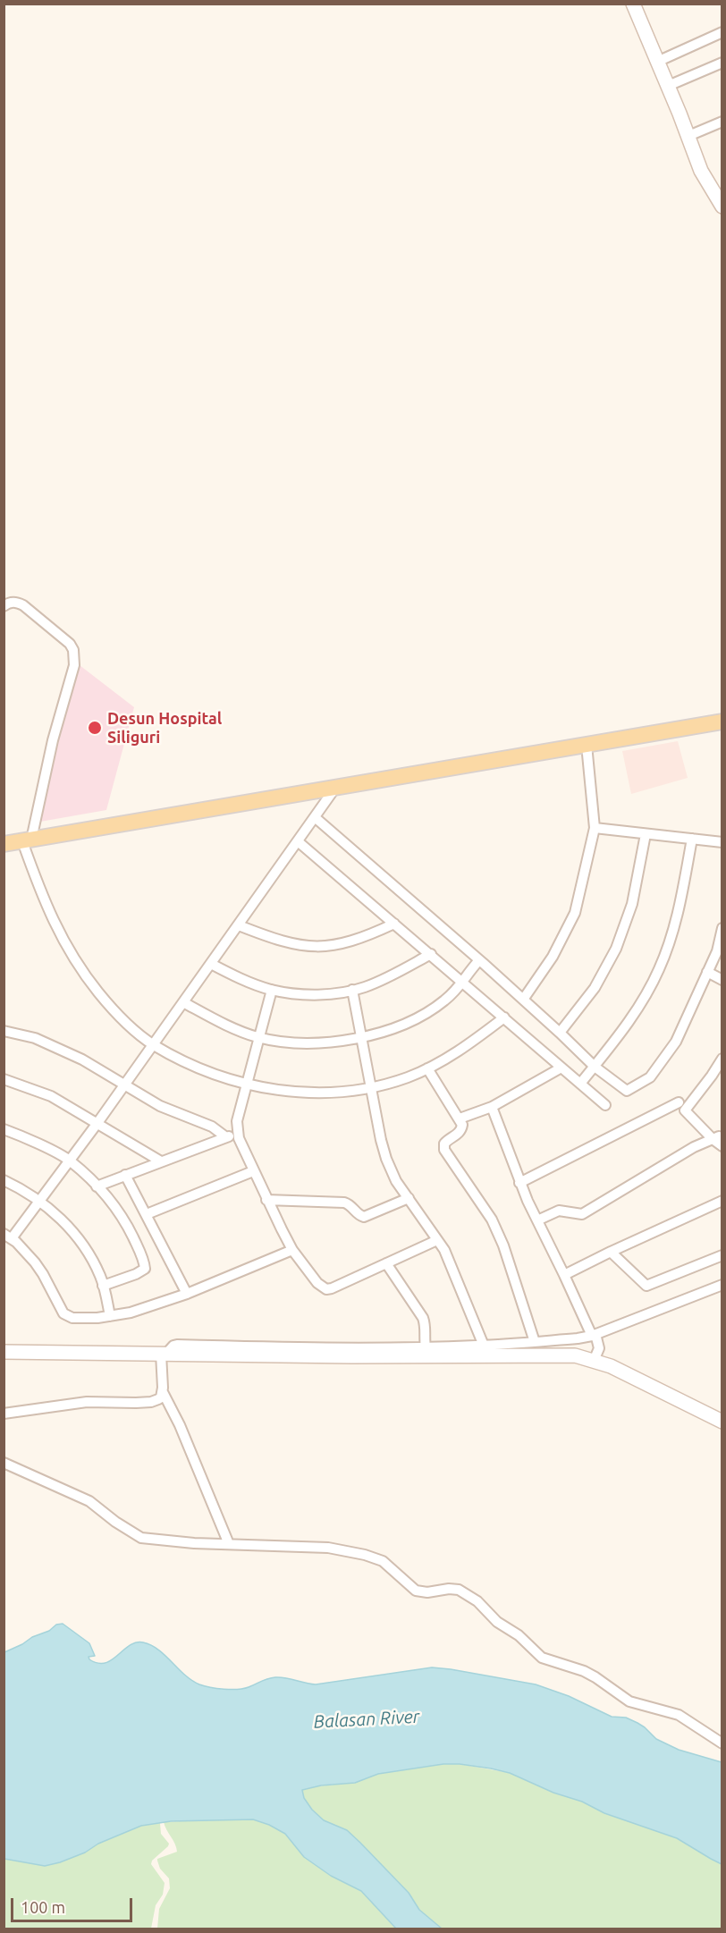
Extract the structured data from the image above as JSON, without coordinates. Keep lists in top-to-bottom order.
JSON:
{
  "water": ["Balasan River"],
  "places": ["Desun Hospital Siliguri"],
  "scale_bar": "100 m"
}
